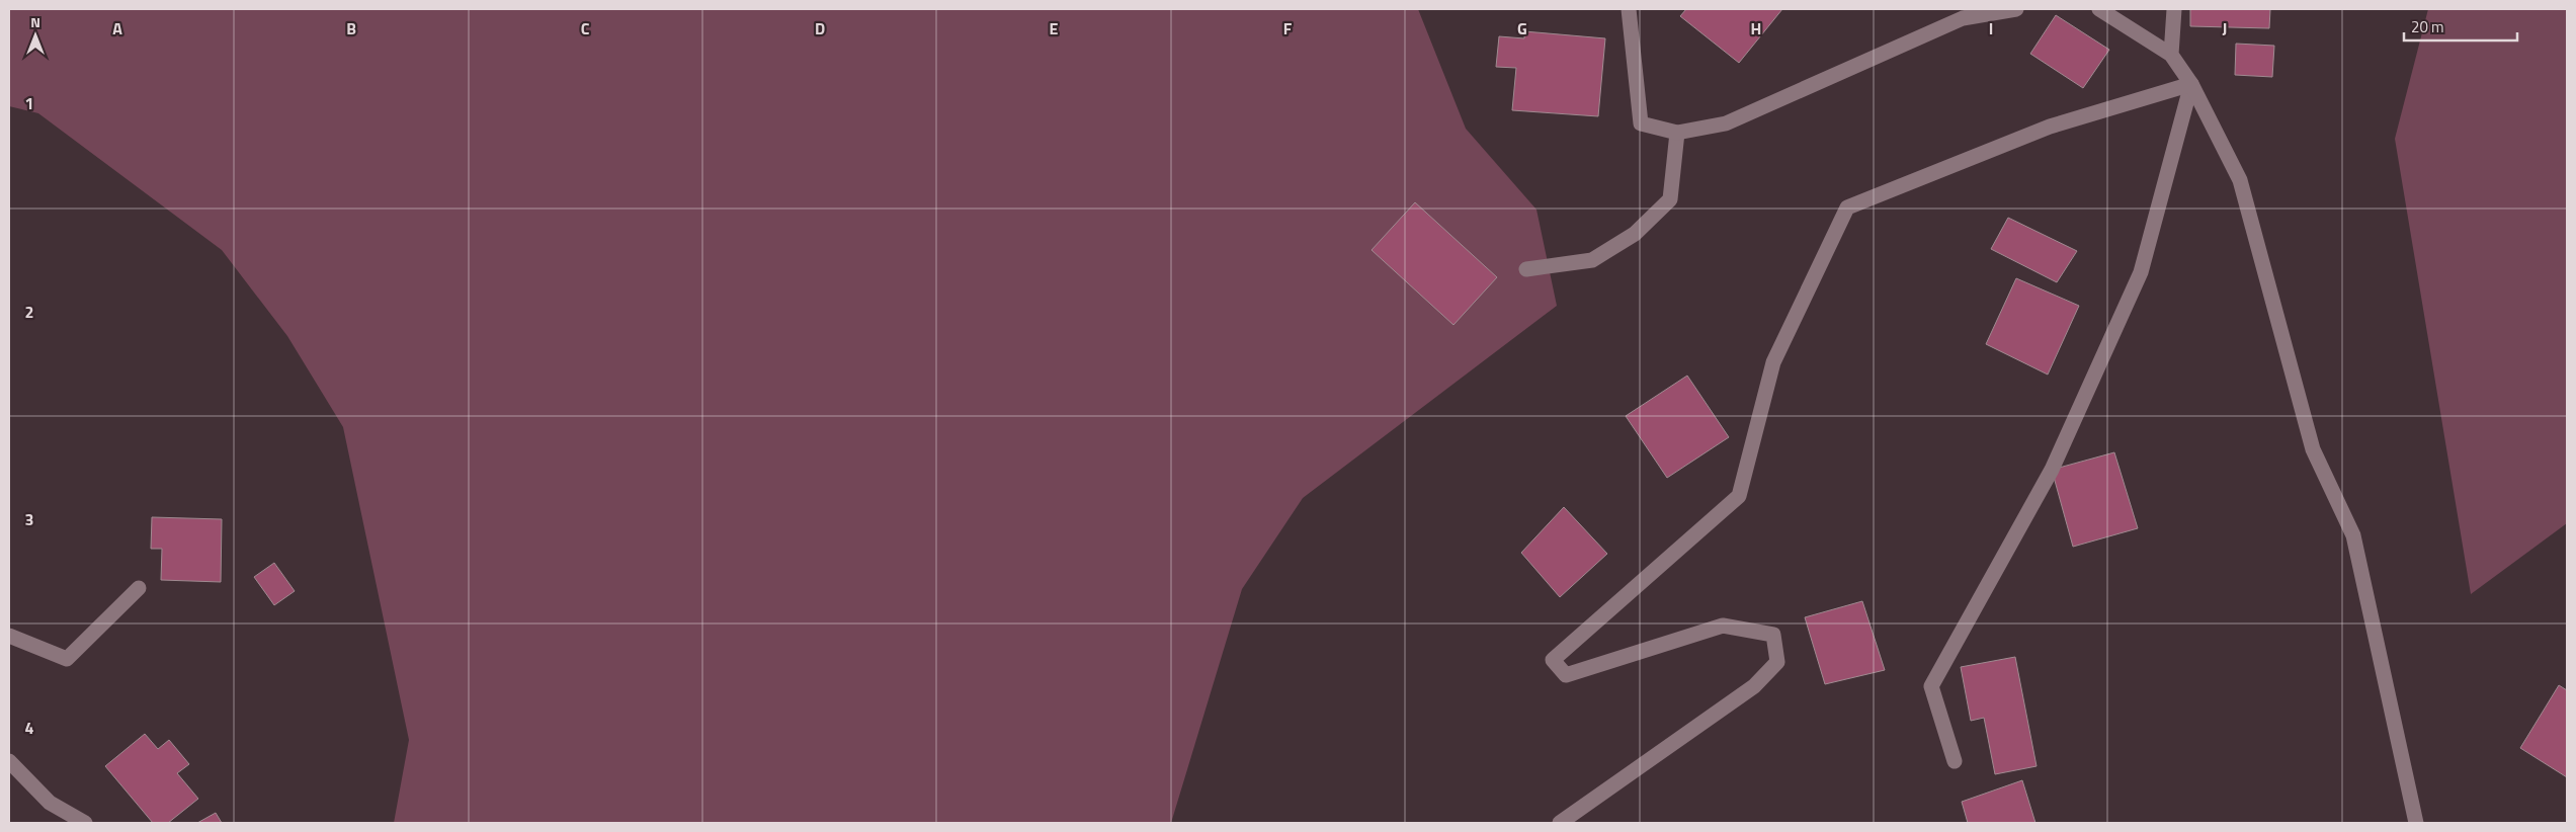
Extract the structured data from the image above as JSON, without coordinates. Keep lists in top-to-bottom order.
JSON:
{
  "scale_bar": "20 m",
  "north": "top",
  "grid": {
    "columns": [
      "A",
      "B",
      "C",
      "D",
      "E",
      "F",
      "G",
      "H",
      "I",
      "J"
    ],
    "rows": [
      "1",
      "2",
      "3",
      "4"
    ]
  }
}
